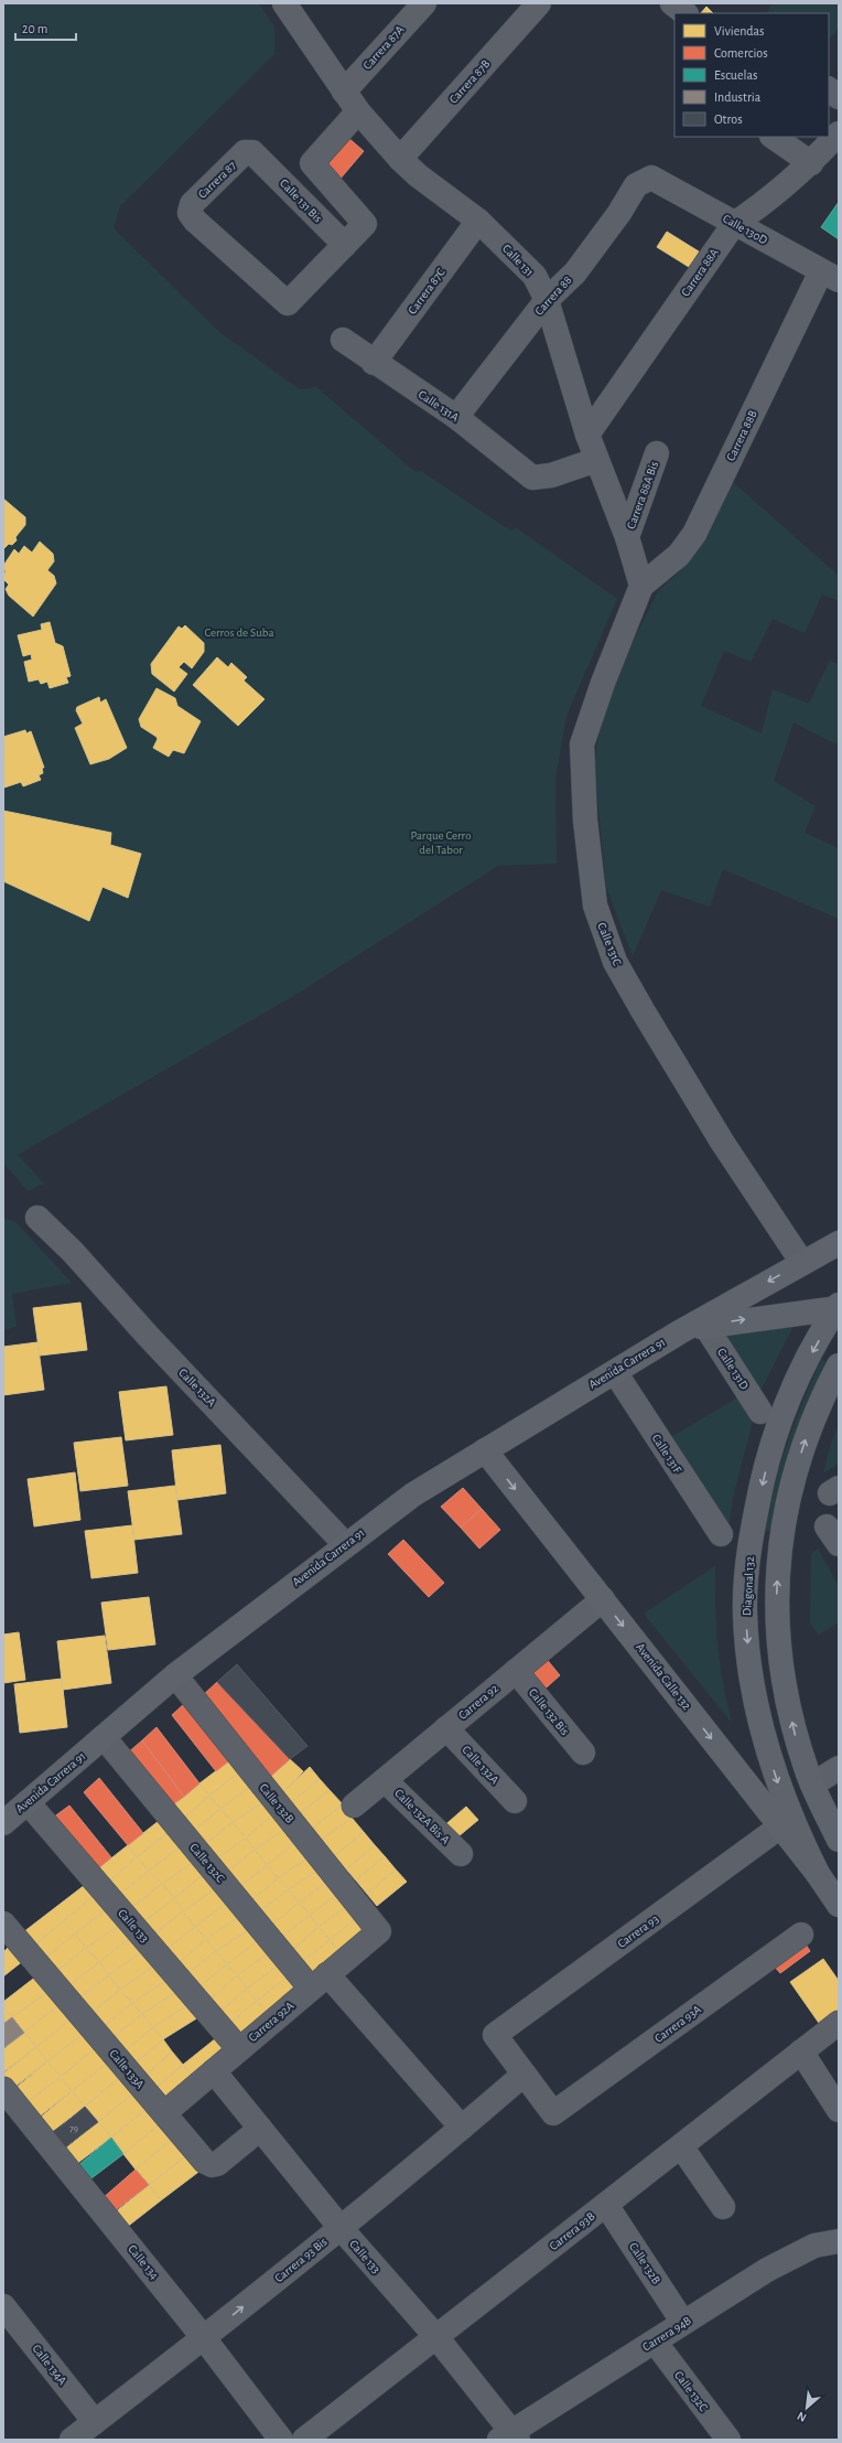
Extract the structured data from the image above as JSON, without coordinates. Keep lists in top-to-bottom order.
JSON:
{
  "streets": {
    "main road": ["Avenida Carrera 91", "Diagonal 132", "Avenida Calle 132"],
    "street": [
      "Carrera 87A",
      "Carrera 87B",
      "Carrera 87",
      "Calle 131 Bis",
      "Calle 130D",
      "Calle 131",
      "Carrera 88A",
      "Carrera 87C",
      "Carrera 88",
      "Calle 131A",
      "Carrera 88B",
      "Carrera 88A Bis",
      "Calle 131C",
      "Calle 131D",
      "Calle 132A",
      "Calle 131F",
      "Carrera 92",
      "Calle 132 Bis",
      "Calle 132B",
      "Calle 132A Bis A",
      "Calle 132C",
      "Calle 133",
      "Carrera 93",
      "Carrera 92A",
      "Carrera 93A",
      "Calle 133A",
      "Carrera 93B",
      "Carrera 93 Bis",
      "Calle 134",
      "Carrera 94B",
      "Calle 134A"
    ]
  },
  "crossings": [
    ["Carrera 87A", "Calle 131"],
    ["Carrera 87B", "Calle 131"],
    ["Carrera 87", "Calle 131 Bis"],
    ["Calle 130D", "Carrera 88A"],
    ["Calle 130D", "Carrera 88"],
    ["Calle 130D", "Carrera 88B"],
    ["Calle 131", "Carrera 88A"],
    ["Calle 131", "Carrera 87C"],
    ["Calle 131", "Carrera 88"],
    ["Calle 131", "Calle 131A"],
    ["Calle 131", "Carrera 88B"],
    ["Calle 131", "Carrera 88A Bis"],
    ["Calle 131", "Calle 131C"],
    ["Carrera 87C", "Calle 131A"],
    ["Carrera 88", "Calle 131A"],
    ["Carrera 88B", "Calle 131C"],
    ["Calle 131C", "Avenida Carrera 91"],
    ["Avenida Carrera 91", "Calle 131D"],
    ["Avenida Carrera 91", "Calle 132A"],
    ["Avenida Carrera 91", "Calle 131F"],
    ["Avenida Carrera 91", "Diagonal 132"],
    ["Avenida Carrera 91", "Avenida Calle 132"],
    ["Avenida Carrera 91", "Calle 132B"],
    ["Avenida Carrera 91", "Calle 132C"],
    ["Avenida Carrera 91", "Calle 133"],
    ["Calle 132A", "Carrera 92"],
    ["Diagonal 132", "Avenida Calle 132"],
    ["Avenida Calle 132", "Carrera 92"],
    ["Avenida Calle 132", "Carrera 93"],
    ["Carrera 92", "Calle 132 Bis"],
    ["Carrera 92", "Calle 132A Bis A"],
    ["Calle 132B", "Carrera 92A"],
    ["Calle 132B", "Carrera 93B"],
    ["Calle 132B", "Carrera 94B"],
    ["Calle 132C", "Carrera 92A"],
    ["Calle 132C", "Carrera 93 Bis"],
    ["Calle 132C", "Carrera 94B"],
    ["Calle 133", "Carrera 92A"],
    ["Calle 133", "Calle 133A"],
    ["Calle 133", "Carrera 93B"],
    ["Calle 133", "Carrera 93 Bis"],
    ["Calle 133", "Carrera 94B"],
    ["Carrera 93", "Carrera 93A"],
    ["Carrera 93", "Carrera 93 Bis"],
    ["Carrera 92A", "Calle 133A"],
    ["Carrera 93A", "Carrera 93 Bis"],
    ["Carrera 93 Bis", "Calle 134"],
    ["Carrera 93 Bis", "Calle 134A"]
  ],
  "one_way": ["Avenida Calle 132"],
  "parks": ["Cerros de Suba", "Parque Cerro del Tabor"],
  "house_numbers": ["79"],
  "legend": [
    "Viviendas",
    "Comercios",
    "Escuelas",
    "Industria",
    "Otros"
  ],
  "scale_bar": "20 m",
  "north": "bottom left"
}
